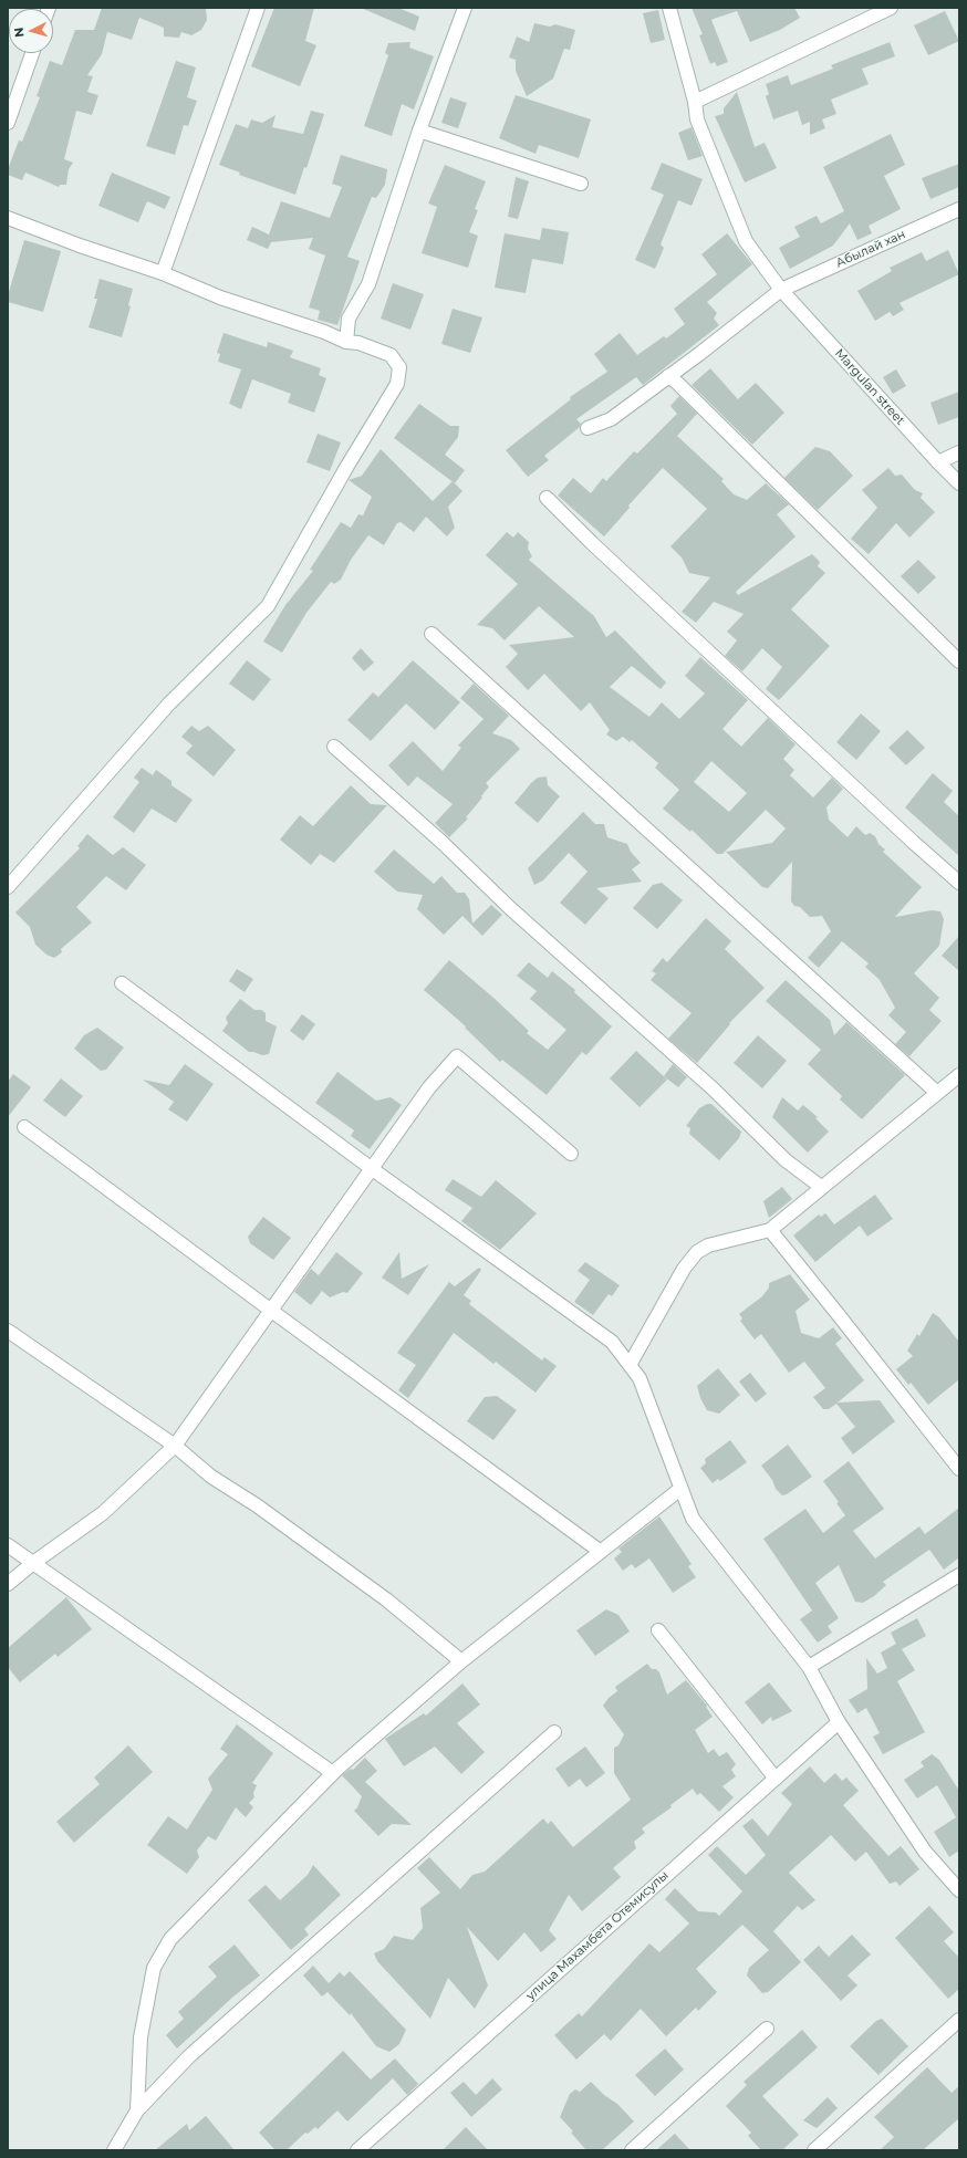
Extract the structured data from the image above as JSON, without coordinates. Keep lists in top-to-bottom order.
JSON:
{
  "streets": {
    "street": ["Абылай хан", "Margulan street", "улица Махамбета Отемисулы"]
  },
  "crossings": [
    ["Абылай хан", "Margulan street"]
  ],
  "north": "left"
}
